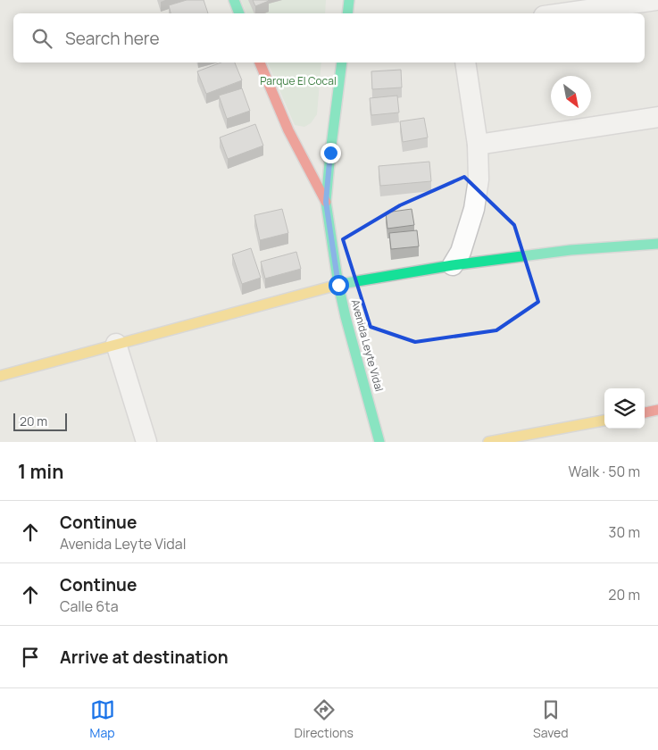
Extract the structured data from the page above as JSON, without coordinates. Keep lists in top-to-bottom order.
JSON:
{
  "streets": {
    "street": ["Avenida Leyte Vidal"]
  },
  "parks": ["Parque El Cocal"],
  "scale_bar": "20 m",
  "north": "bottom right",
  "page": {
    "search": "Search here",
    "scale": "20 m",
    "heading": ["1 min", "Walk · 50 m"],
    "list": [
      ["Continue", "Avenida Leyte Vidal", "30 m"],
      ["Continue", "Calle 6ta", "20 m"],
      "Arrive at destination"
    ],
    "nav": ["Map", "Directions", "Saved"]
  }
}
